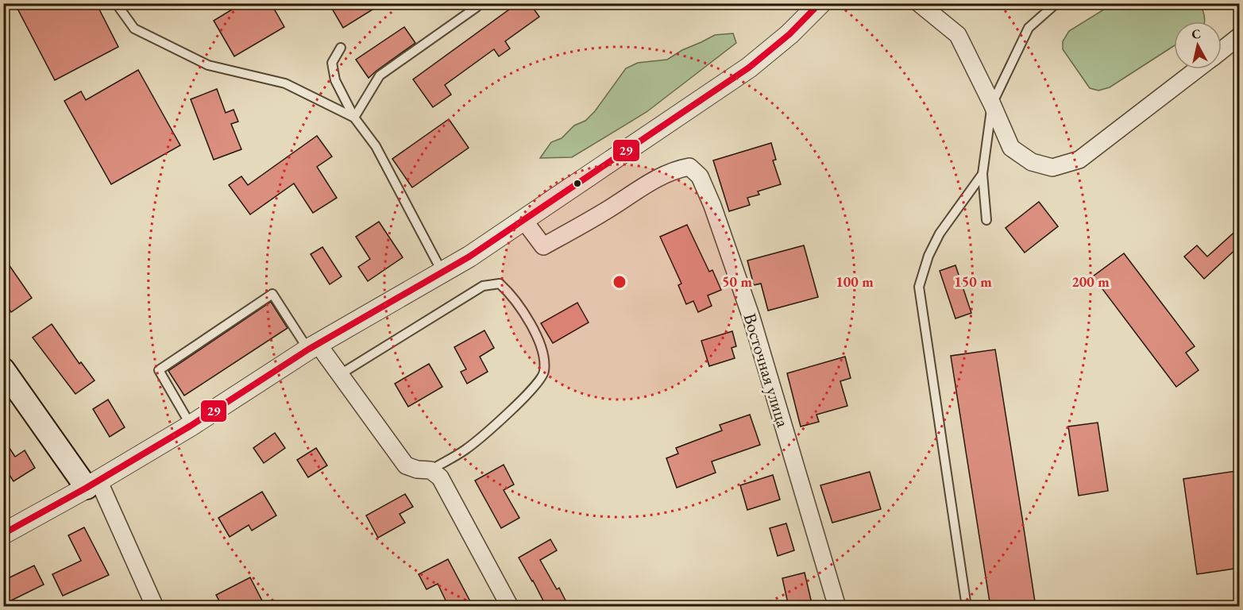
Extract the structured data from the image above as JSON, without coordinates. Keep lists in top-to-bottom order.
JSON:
{
  "streets": {
    "street": ["Восточная улица"]
  },
  "lines": ["transit line 29"],
  "north": "top",
  "rings": [
    "50 m",
    "100 m",
    "150 m",
    "200 m"
  ]
}
